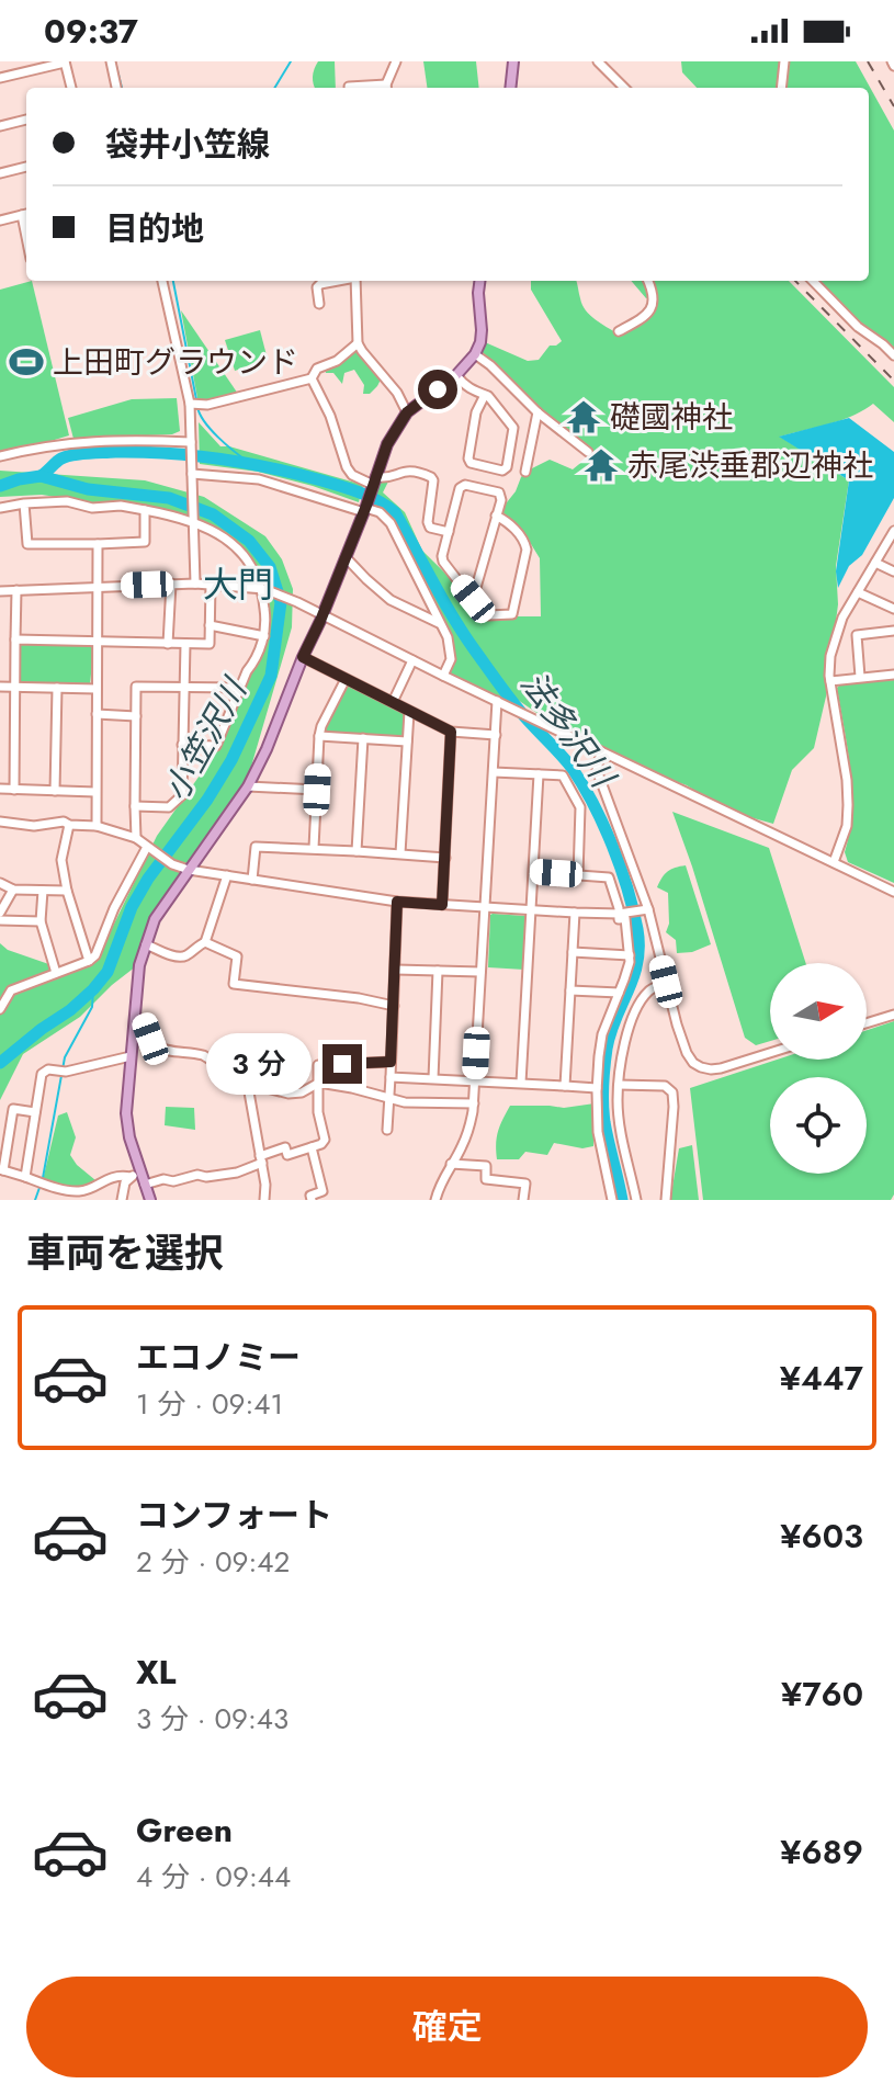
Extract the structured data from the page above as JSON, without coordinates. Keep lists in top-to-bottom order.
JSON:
{
  "districts": ["大門"],
  "water": ["法多沢川", "小笠沢川"],
  "places": {
    "sports": ["上田町グラウンド"],
    "temple": ["礎國神社", "赤尾渋垂郡辺神社"]
  },
  "north": "right",
  "page": {
    "status": "09:37",
    "banner": ["袋井小笠線", "目的地"],
    "bubble": "3 分",
    "heading": "車両を選択",
    "list": [
      {
        "name": "エコノミー",
        "note": "1 分 · 09:41",
        "value": "¥447"
      },
      {
        "name": "コンフォート",
        "note": "2 分 · 09:42",
        "value": "¥603"
      },
      {
        "name": "XL",
        "note": "3 分 · 09:43",
        "value": "¥760"
      },
      {
        "name": "Green",
        "note": "4 分 · 09:44",
        "value": "¥689"
      }
    ],
    "buttons": "確定"
  }
}
